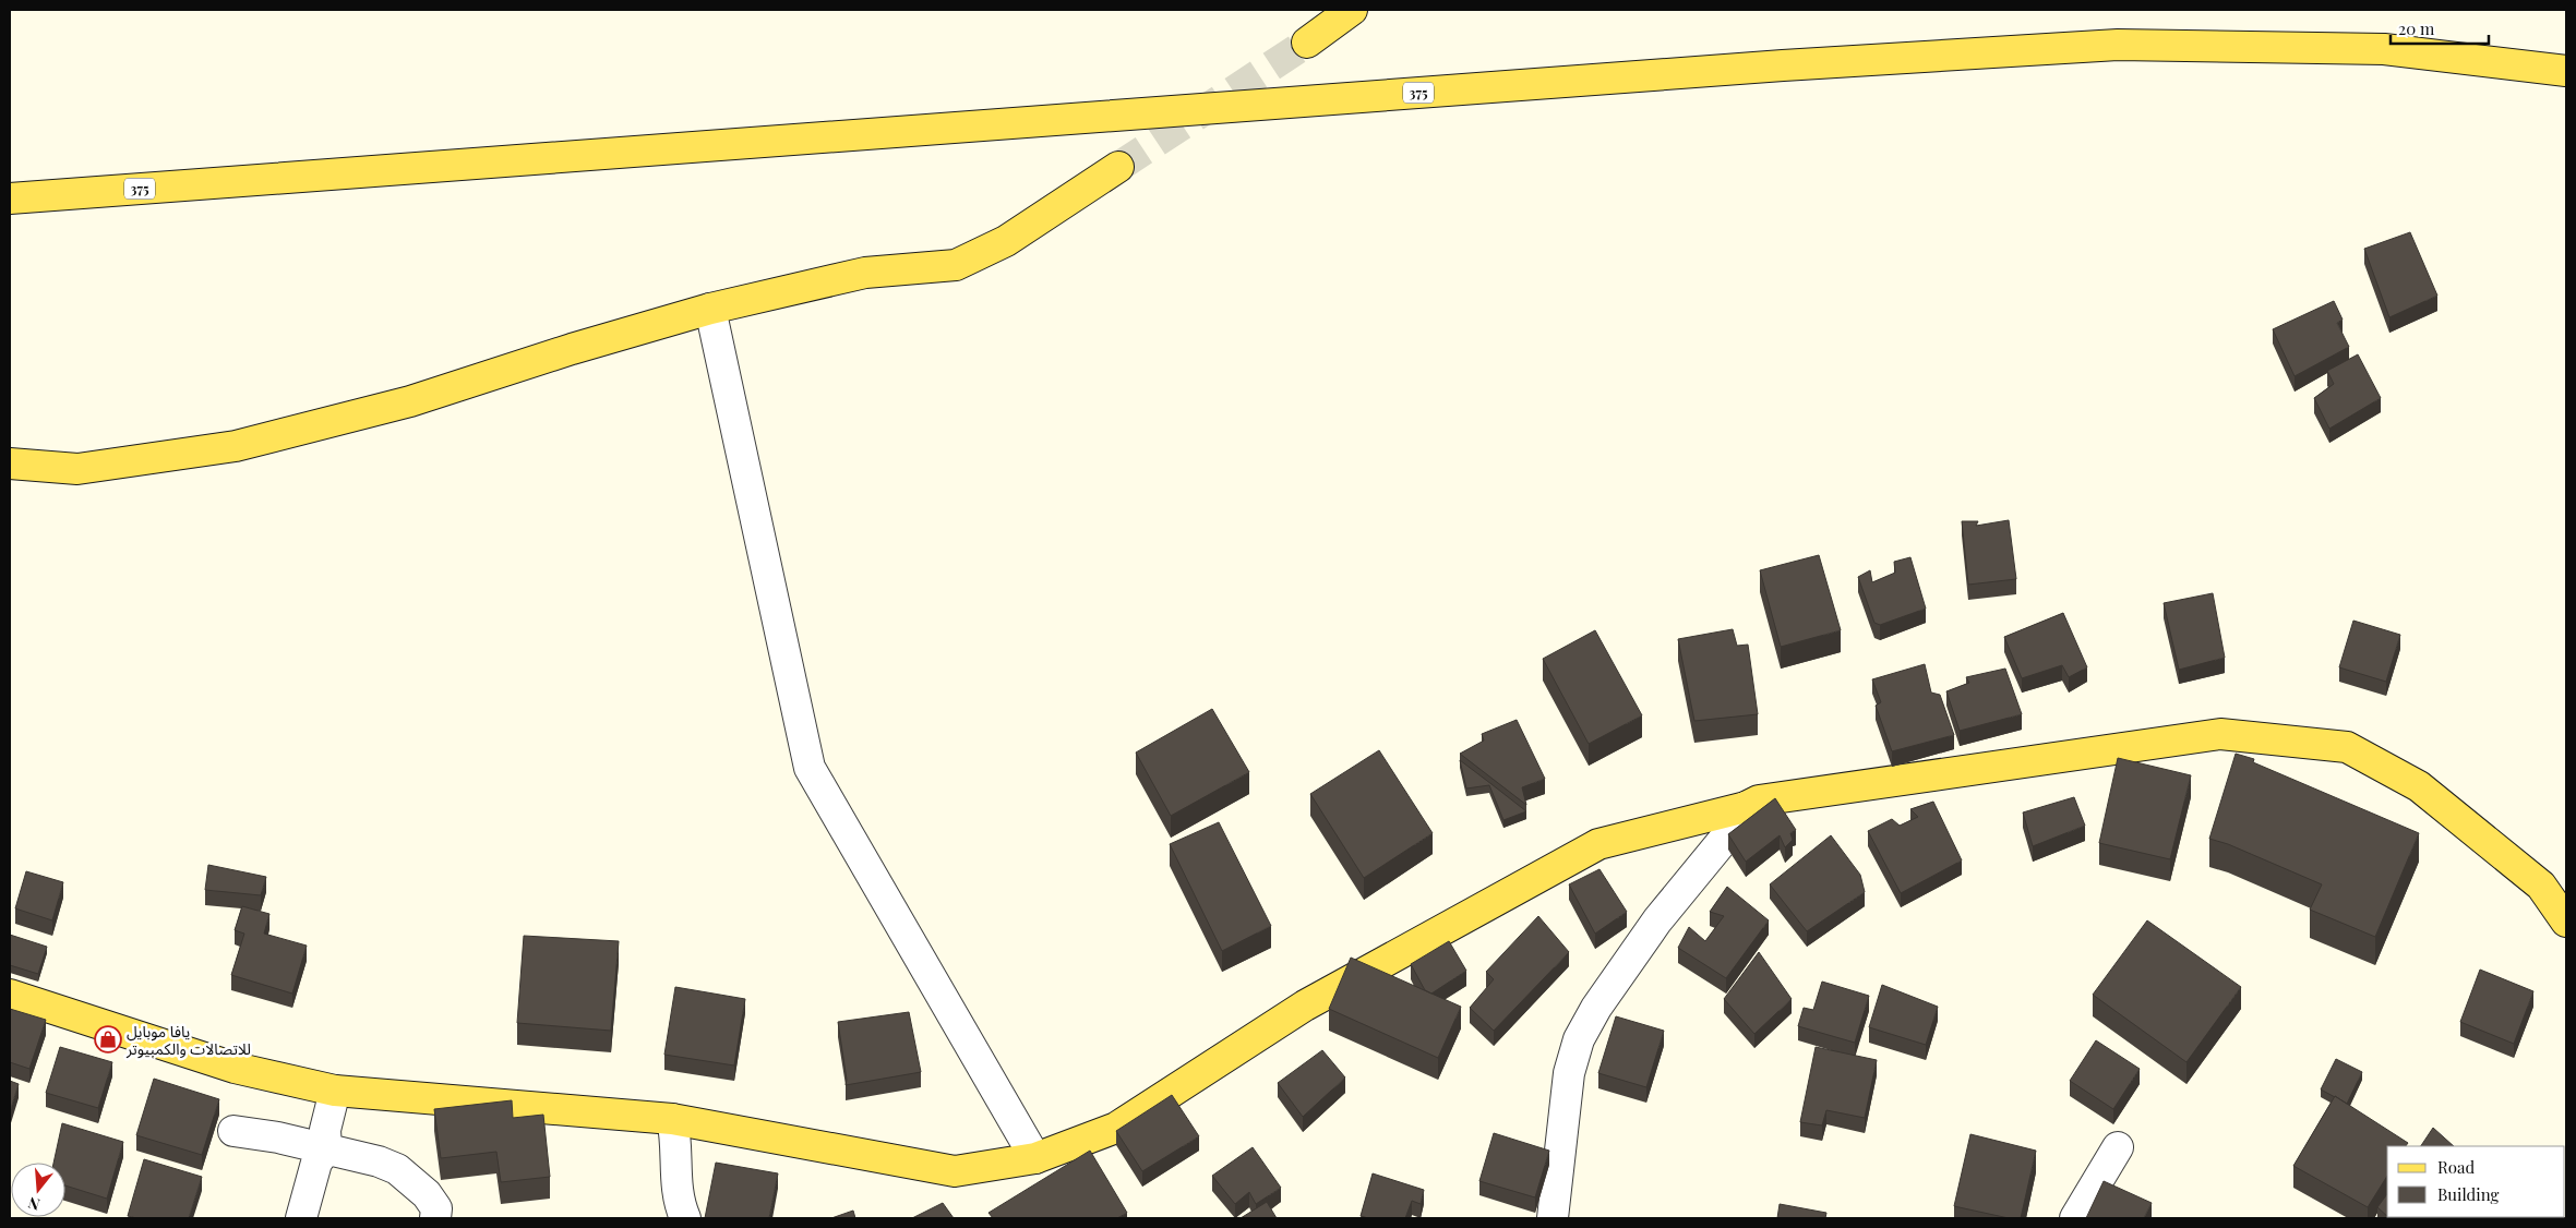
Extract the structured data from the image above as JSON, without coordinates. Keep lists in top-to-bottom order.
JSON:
{
  "streets": {
    "main road": ["375"]
  },
  "places": {
    "shop": ["يافا موبايل للاتصالات والكمبيوتر"]
  },
  "legend": ["Road", "Building"],
  "scale_bar": "20 m",
  "north": "bottom"
}
